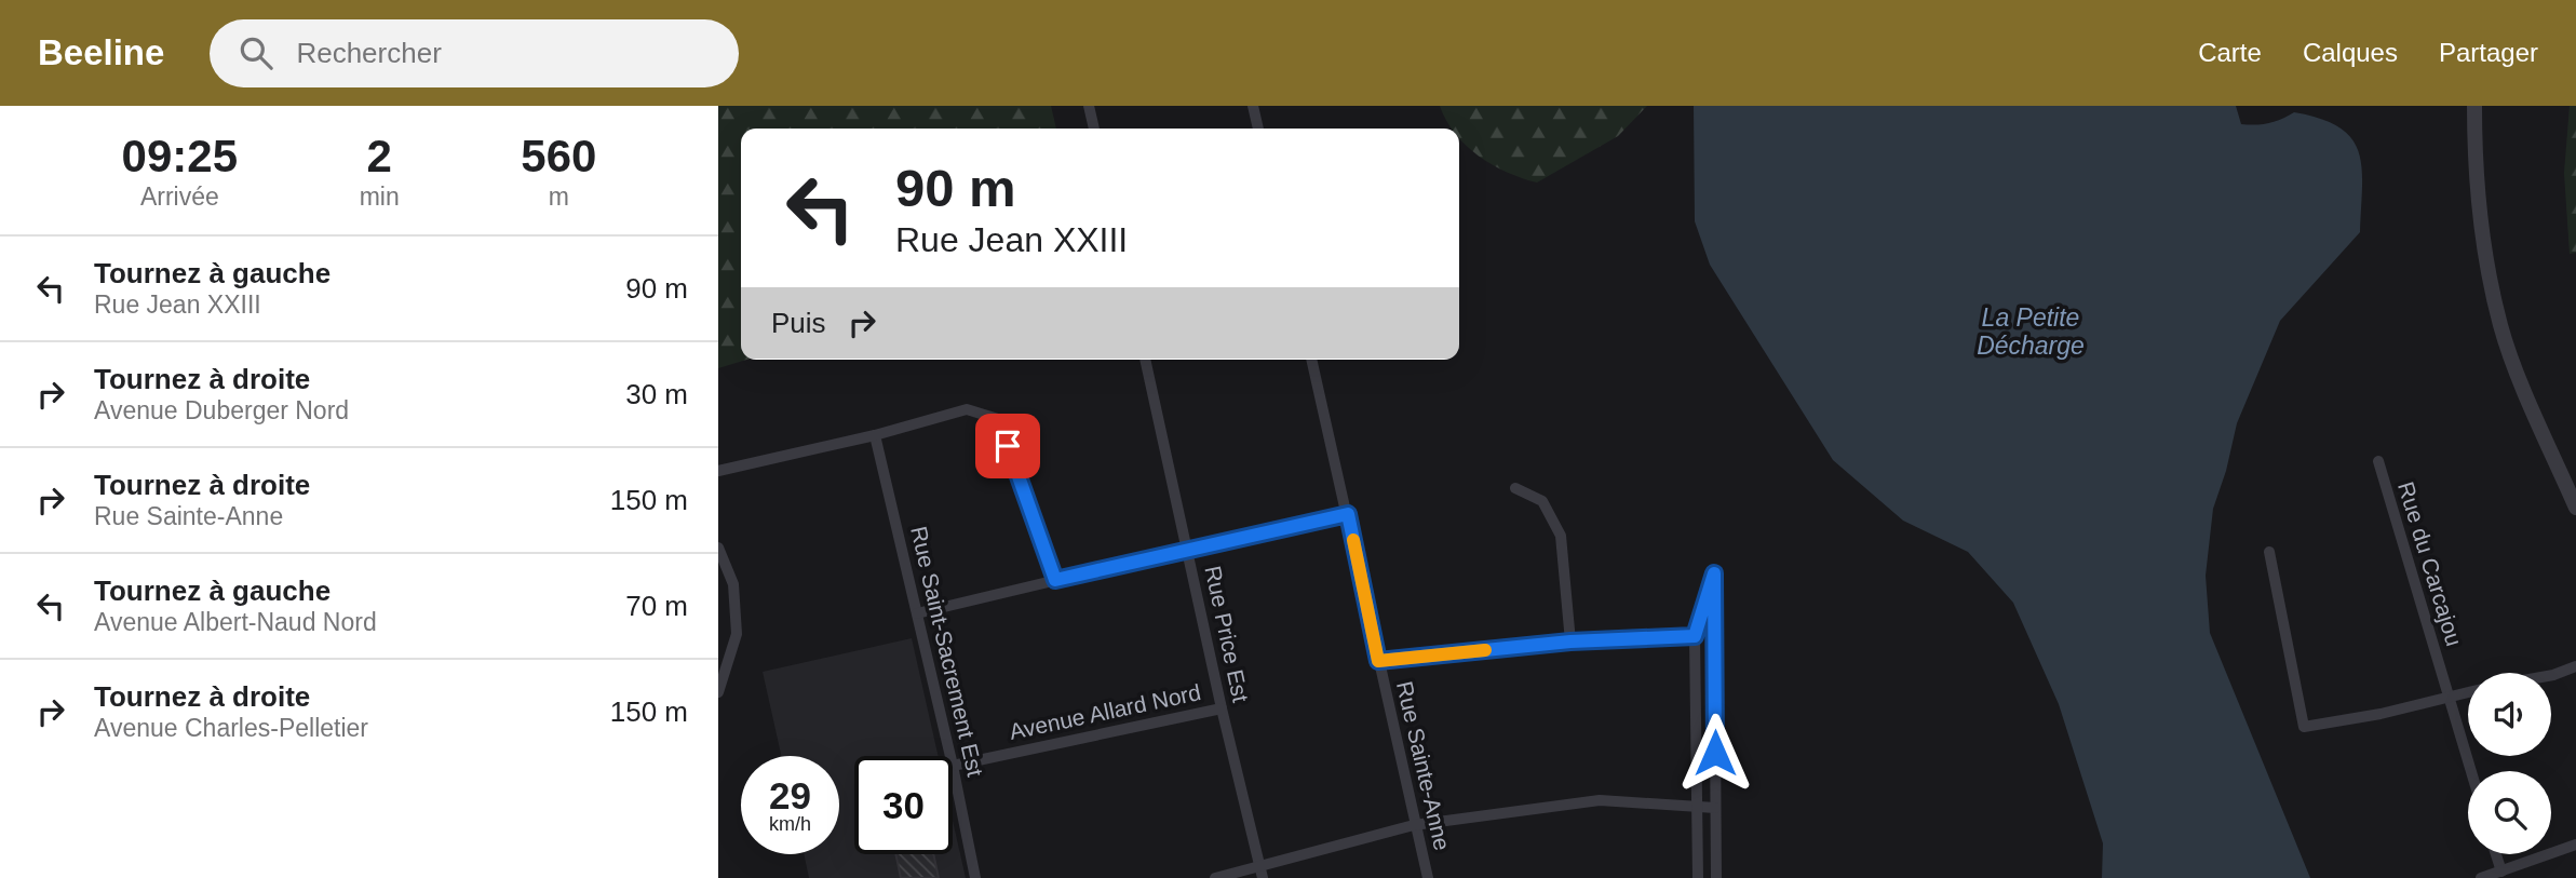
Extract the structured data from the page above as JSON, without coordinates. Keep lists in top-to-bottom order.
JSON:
{
  "streets": {
    "street": [
      "Rue du Carcajou",
      "Rue Price Est",
      "Rue Saint-Sacrement Est",
      "Avenue Allard Nord",
      "Rue Sainte-Anne"
    ]
  },
  "crossings": [
    ["Rue Price Est", "Avenue Allard Nord"],
    ["Rue Saint-Sacrement Est", "Avenue Allard Nord"]
  ],
  "water": ["La Petite Décharge"],
  "page": {
    "header": "Beeline",
    "search": "Rechercher",
    "nav": ["Carte", "Calques", "Partager"],
    "eta": [
      "09:25",
      "Arrivée",
      "2",
      "min",
      "560",
      "m"
    ],
    "turn": ["90 m", "Rue Jean XXIII"],
    "list": [
      {
        "name": "Tournez à gauche",
        "note": "Rue Jean XXIII",
        "value": "90 m"
      },
      {
        "name": "Tournez à droite",
        "note": "Avenue Duberger Nord",
        "value": "30 m"
      },
      {
        "name": "Tournez à droite",
        "note": "Rue Sainte-Anne",
        "value": "150 m"
      },
      {
        "name": "Tournez à gauche",
        "note": "Avenue Albert-Naud Nord",
        "value": "70 m"
      },
      {
        "name": "Tournez à droite",
        "note": "Avenue Charles-Pelletier",
        "value": "150 m"
      }
    ],
    "then": "Puis",
    "speed": "29 km/h",
    "limit": "30"
  }
}
